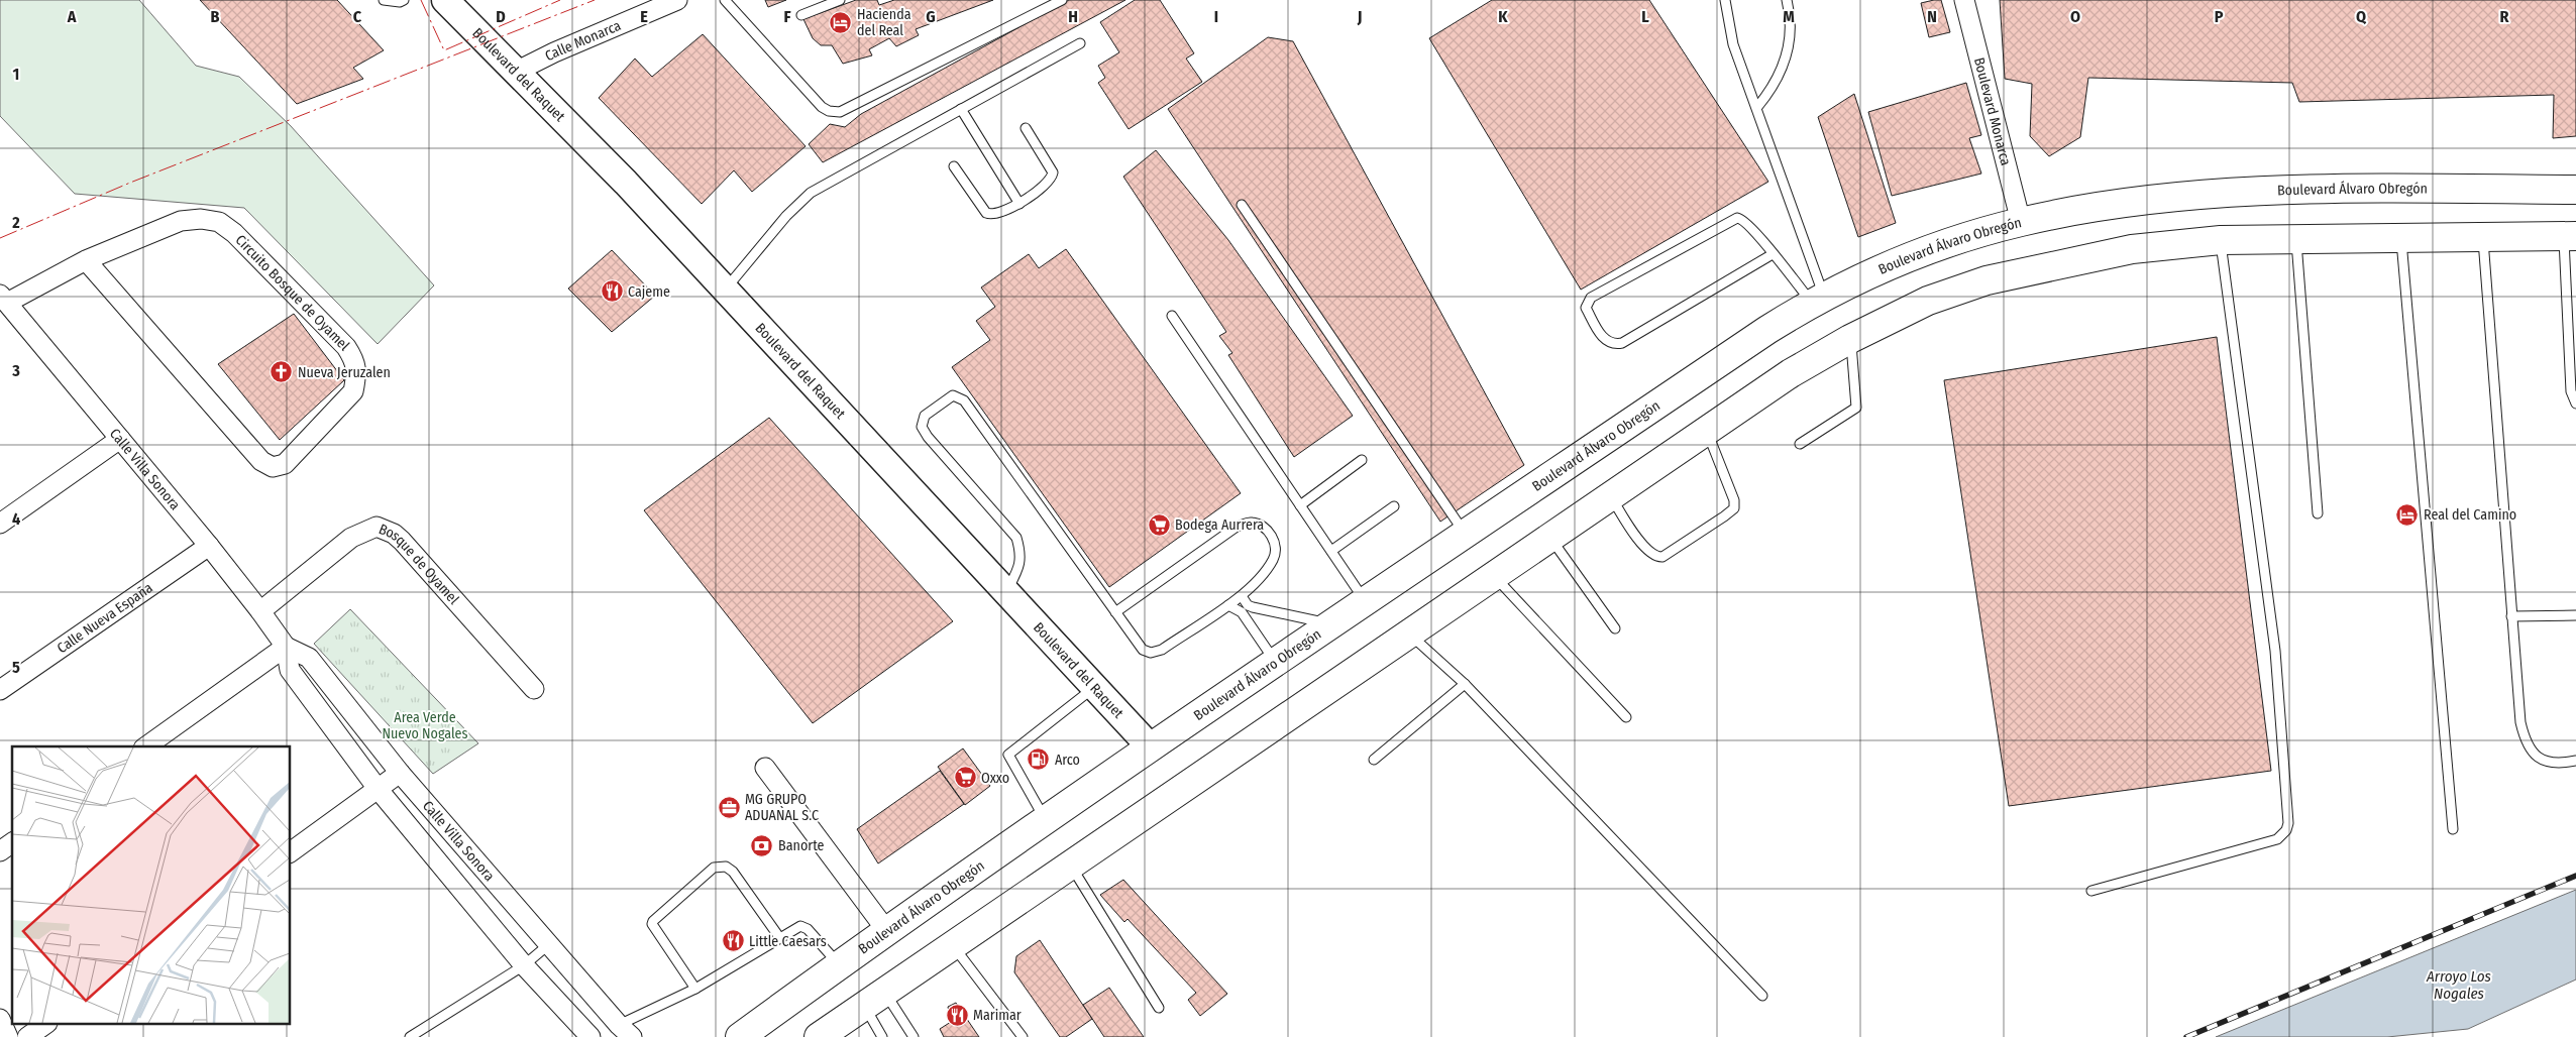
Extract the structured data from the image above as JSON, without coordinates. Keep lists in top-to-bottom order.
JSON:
{
  "streets": {
    "highway": ["Boulevard Álvaro Obregón"],
    "street": [
      "Calle Monarca",
      "Boulevard del Raquet",
      "Boulevard Monarca",
      "Circuito Bosque de Oyamel",
      "Calle Villa Sonora",
      "Bosque de Oyamel",
      "Calle Nueva España"
    ]
  },
  "crossings": [
    ["Calle Monarca", "Boulevard del Raquet"],
    ["Boulevard del Raquet", "Boulevard Álvaro Obregón"],
    ["Boulevard Monarca", "Boulevard Álvaro Obregón"],
    ["Circuito Bosque de Oyamel", "Calle Villa Sonora"],
    ["Calle Villa Sonora", "Bosque de Oyamel"],
    ["Calle Villa Sonora", "Calle Nueva España"]
  ],
  "water": ["Arroyo Los Nogales"],
  "parks": ["Area Verde Nuevo Nogales"],
  "places": {
    "hotel": ["Hacienda del Real", "Real del Camino"],
    "restaurant": ["Cajeme", "Little Caesars", "Marimar"],
    "church": ["Nueva Jeruzalen"],
    "supermarket": ["Bodega Aurrera", "Oxxo"],
    "fuel station": ["Arco"],
    "office": ["MG GRUPO ADUANAL S.C"],
    "bank": ["Banorte"]
  },
  "grid": {
    "columns": [
      "A",
      "B",
      "C",
      "D",
      "E",
      "F",
      "G",
      "H",
      "I",
      "J",
      "K",
      "L",
      "M",
      "N",
      "O",
      "P",
      "Q",
      "R"
    ],
    "rows": [
      "1",
      "2",
      "3",
      "4",
      "5"
    ]
  }
}
